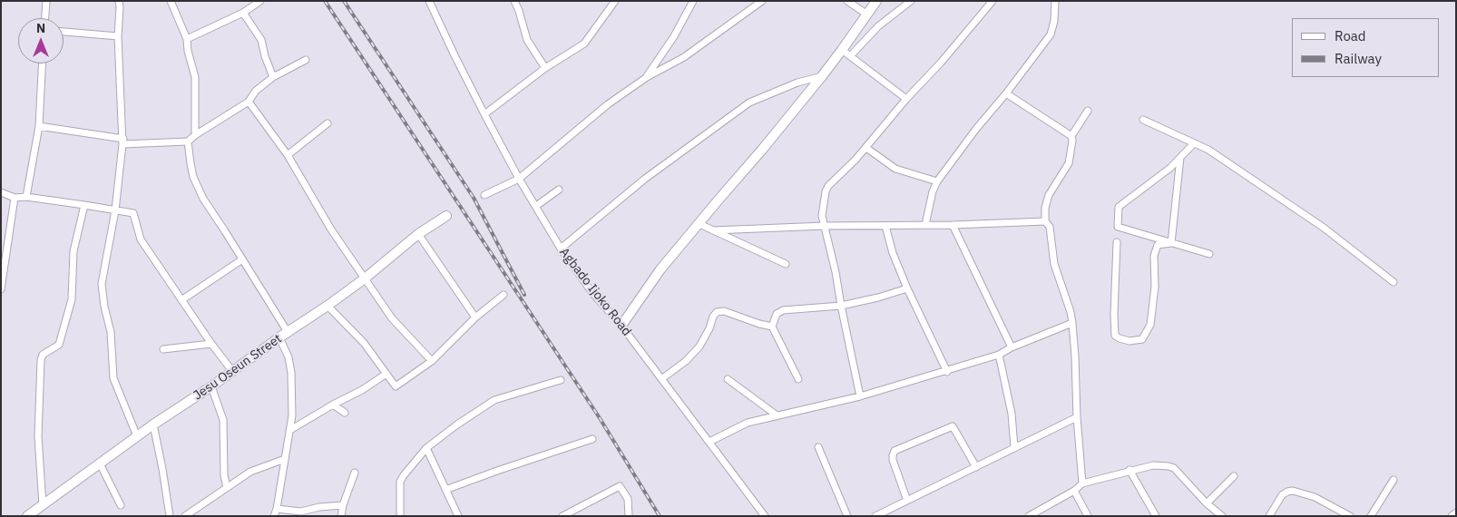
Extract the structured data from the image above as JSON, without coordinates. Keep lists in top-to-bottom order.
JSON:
{
  "streets": {
    "main road": ["Jesu Oseun Street"],
    "street": ["Agbado Ijoko Road"]
  },
  "legend": ["Road", "Railway"],
  "north": "top"
}
